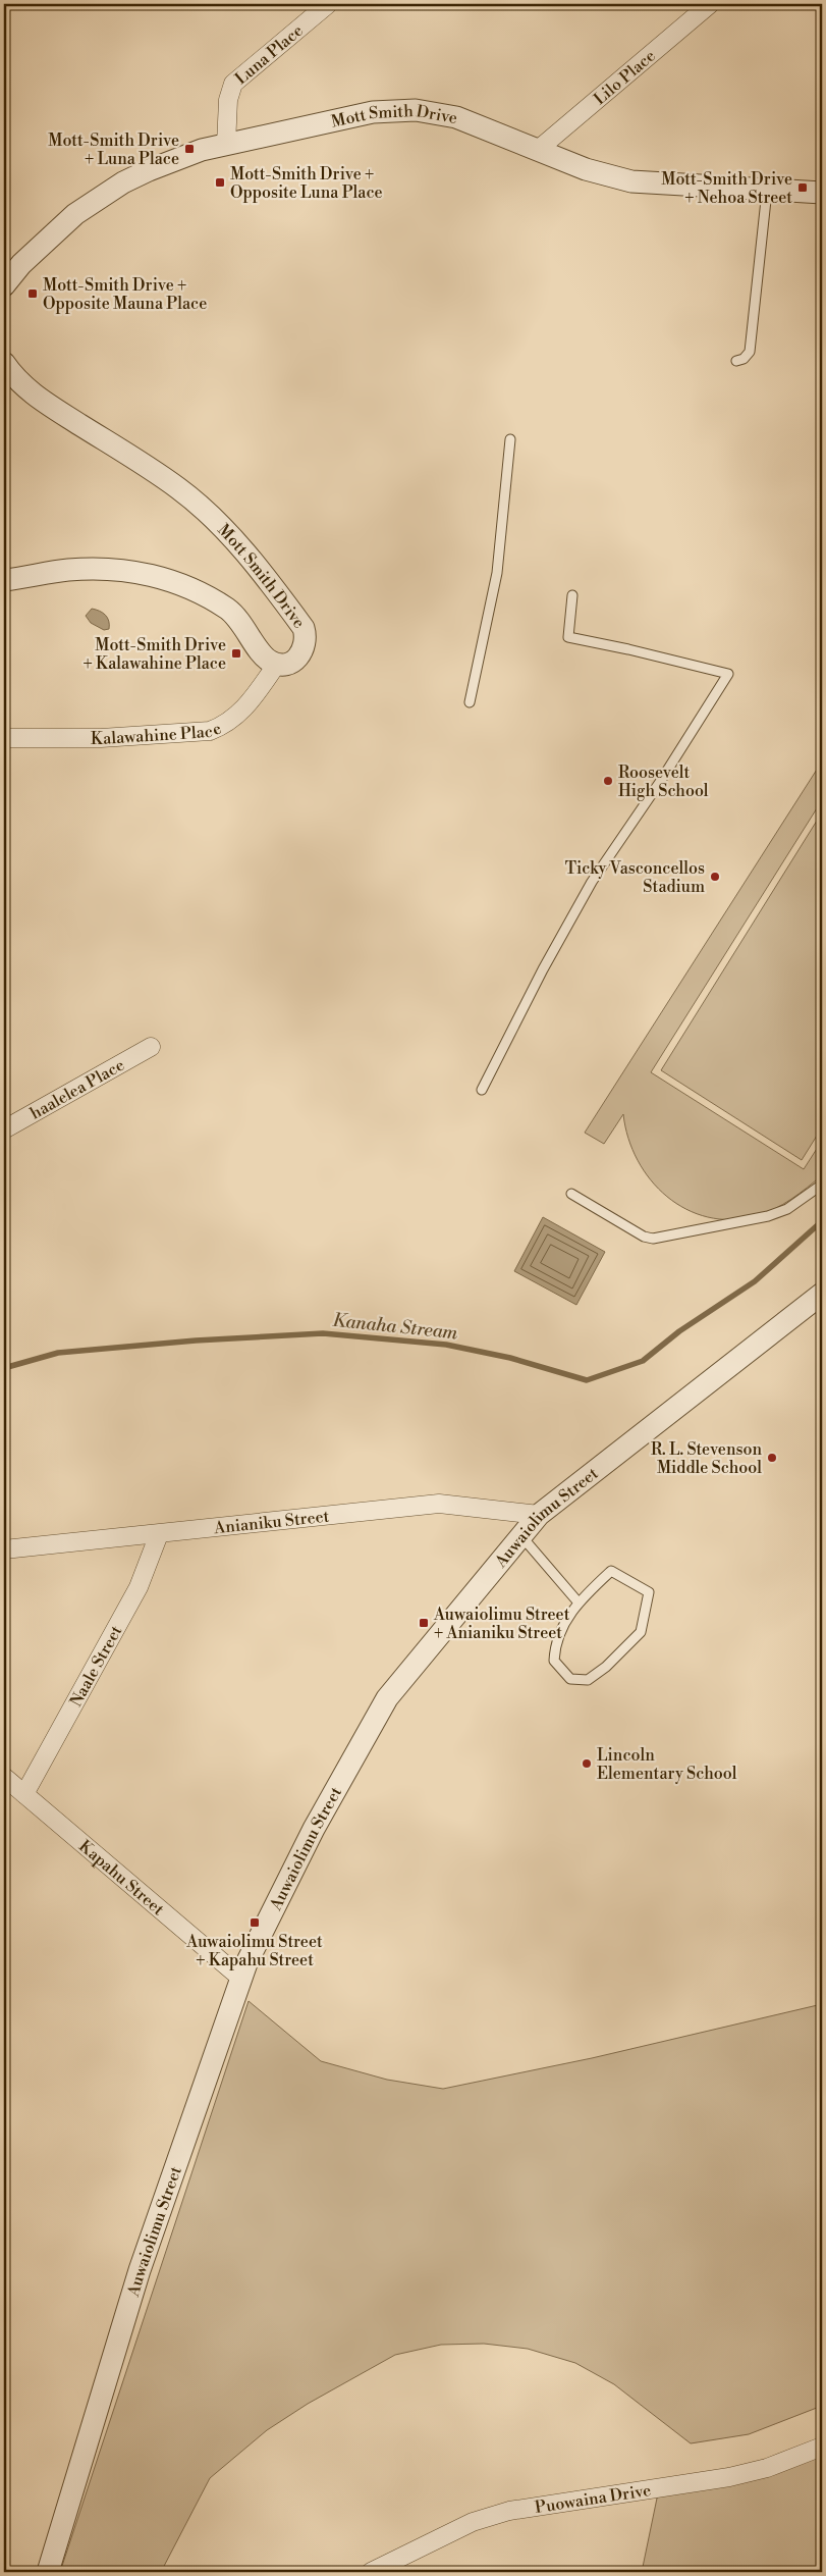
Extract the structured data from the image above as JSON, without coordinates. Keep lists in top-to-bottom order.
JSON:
{
  "streets": {
    "street": [
      "Luna Place",
      "Lilo Place",
      "Mott Smith Drive",
      "Kalawahine Place",
      "haalelea Place",
      "Auwaiolimu Street",
      "Anianiku Street",
      "Naale Street",
      "Kapahu Street",
      "Puowaina Drive"
    ]
  },
  "crossings": [
    ["Luna Place", "Mott Smith Drive"],
    ["Lilo Place", "Mott Smith Drive"],
    ["Mott Smith Drive", "Kalawahine Place"],
    ["Auwaiolimu Street", "Anianiku Street"],
    ["Auwaiolimu Street", "Kapahu Street"],
    ["Anianiku Street", "Naale Street"],
    ["Naale Street", "Kapahu Street"]
  ],
  "water": ["Kanaha Stream"],
  "places": {
    "transit": [
      "Mott-Smith Drive + Luna Place",
      "Mott-Smith Drive + Opposite Luna Place",
      "Mott-Smith Drive + Nehoa Street",
      "Mott-Smith Drive + Opposite Mauna Place",
      "Mott-Smith Drive + Kalawahine Place",
      "Auwaiolimu Street + Anianiku Street",
      "Auwaiolimu Street + Kapahu Street"
    ],
    "other": [
      "Roosevelt High School",
      "Ticky Vasconcellos Stadium",
      "R. L. Stevenson Middle School",
      "Lincoln Elementary School"
    ]
  }
}
